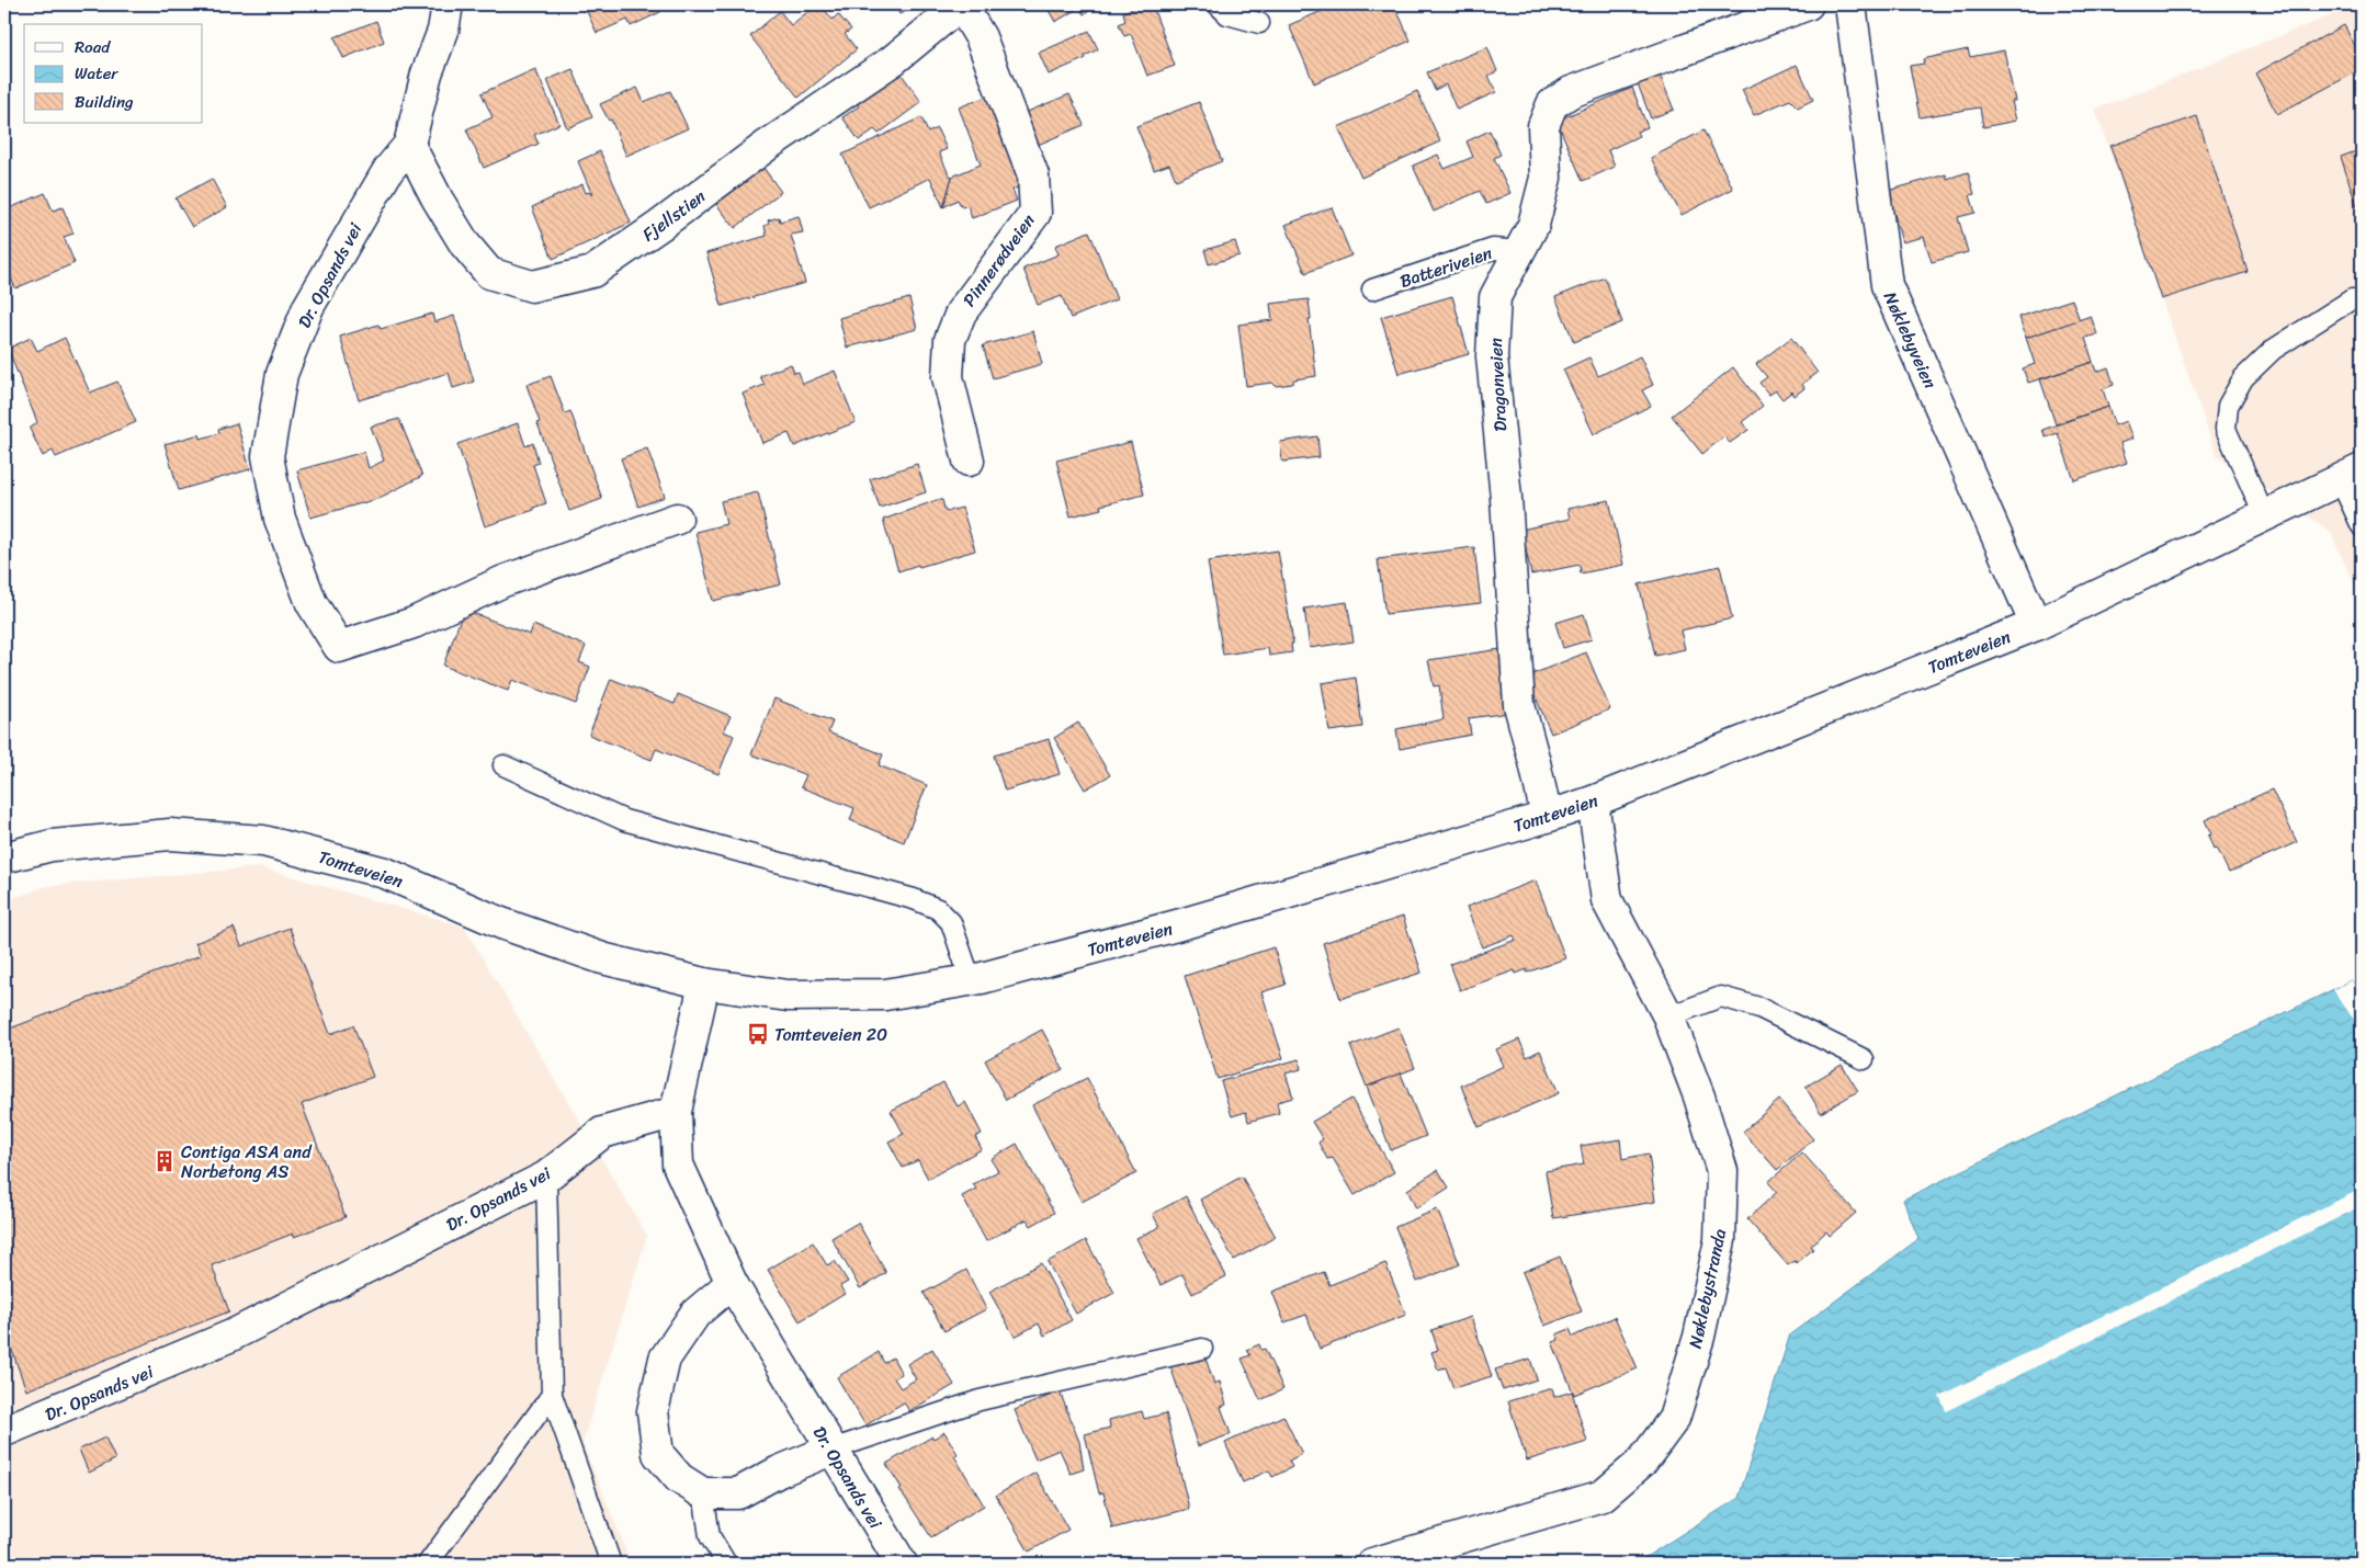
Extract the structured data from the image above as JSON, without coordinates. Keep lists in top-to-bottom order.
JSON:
{
  "streets": {
    "street": [
      "Fjellstien",
      "Pinnerødveien",
      "Dr. Opsands vei",
      "Nøklebyveien",
      "Dragonveien",
      "Tomteveien",
      "Nøklebystranda"
    ],
    "lane": ["Batteriveien"]
  },
  "crossings": [
    ["Fjellstien", "Pinnerødveien"],
    ["Fjellstien", "Dr. Opsands vei"],
    ["Batteriveien", "Dragonveien"],
    ["Nøklebyveien", "Tomteveien"],
    ["Dragonveien", "Tomteveien"],
    ["Tomteveien", "Nøklebystranda"]
  ],
  "places": {
    "bus stop": ["Tomteveien 20"],
    "building": ["Contiga ASA and Norbetong AS"]
  },
  "legend": ["Road", "Water", "Building"]
}
